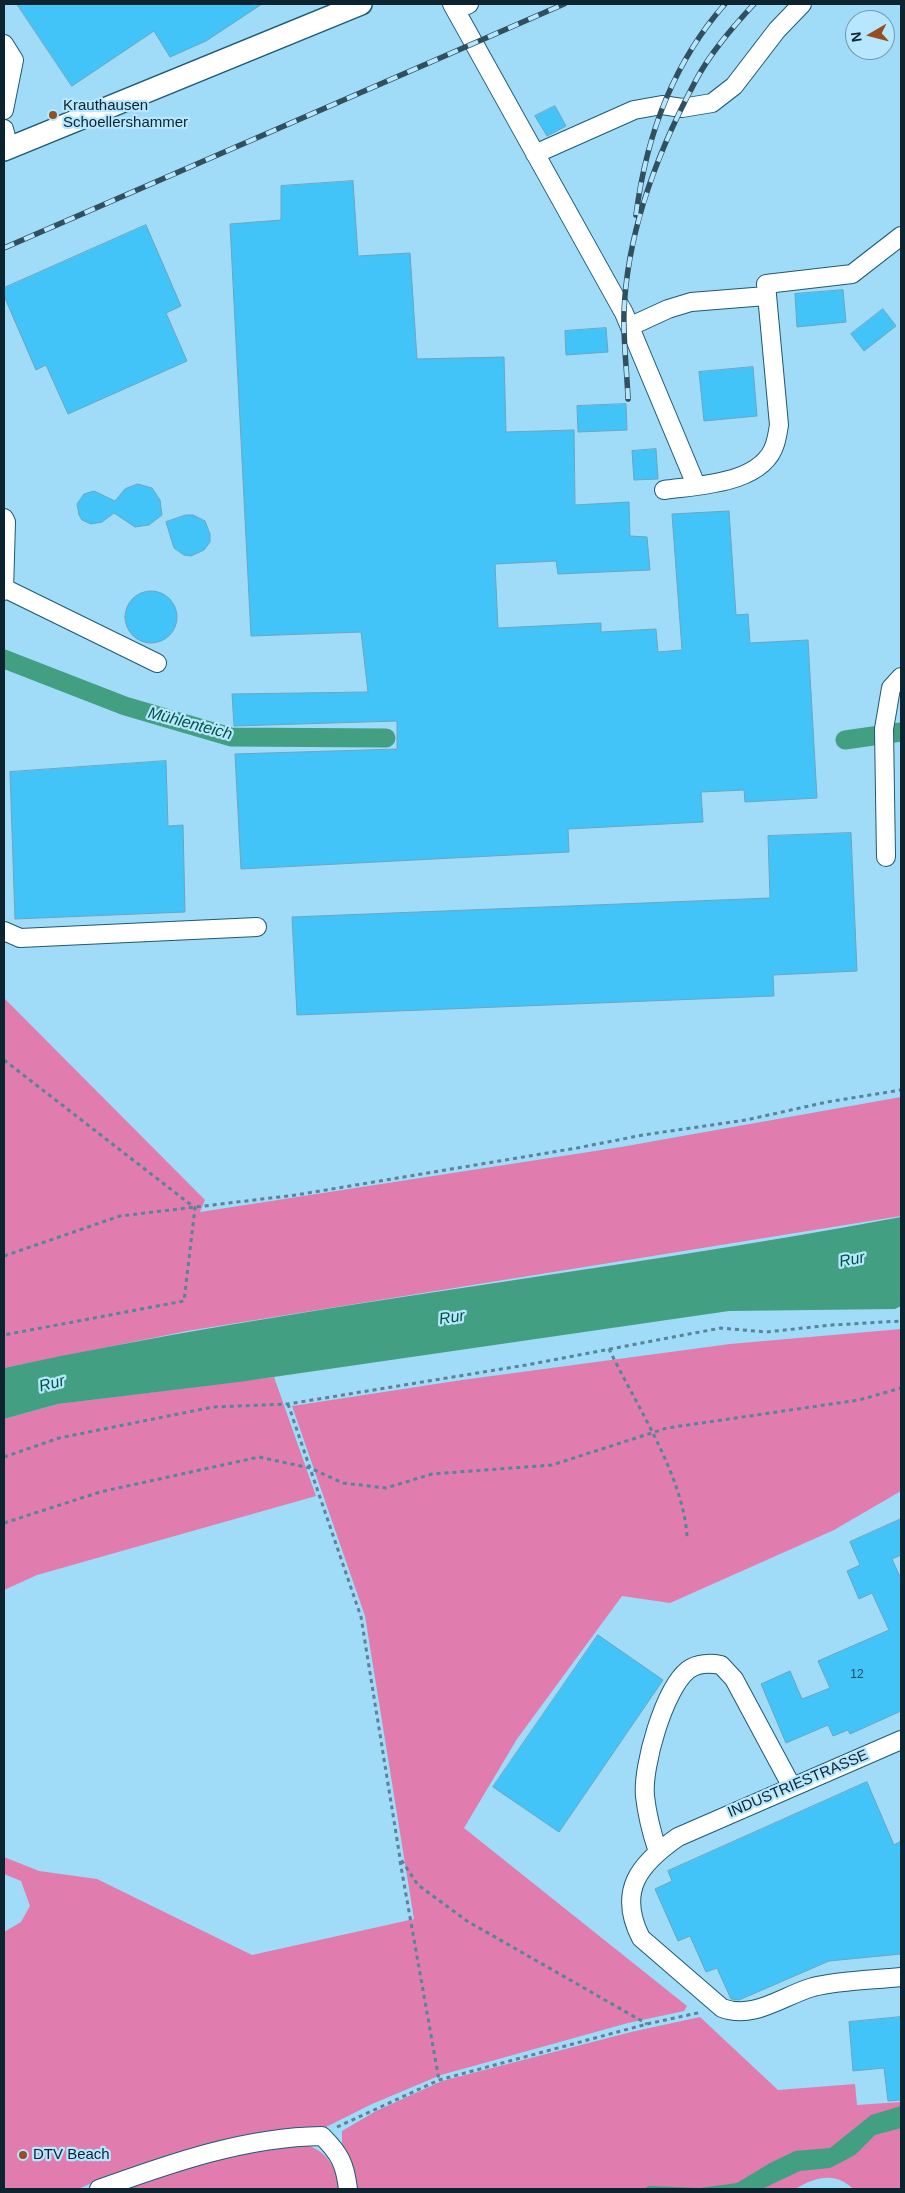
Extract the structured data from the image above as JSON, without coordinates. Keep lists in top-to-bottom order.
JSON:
{
  "streets": {
    "street": ["INDUSTRIESTRASSE"]
  },
  "water": ["Mühlenteich", "Rur"],
  "places": ["Krauthausen Schoellershammer", "DTV Beach"],
  "house_numbers": ["12"],
  "north": "left"
}
